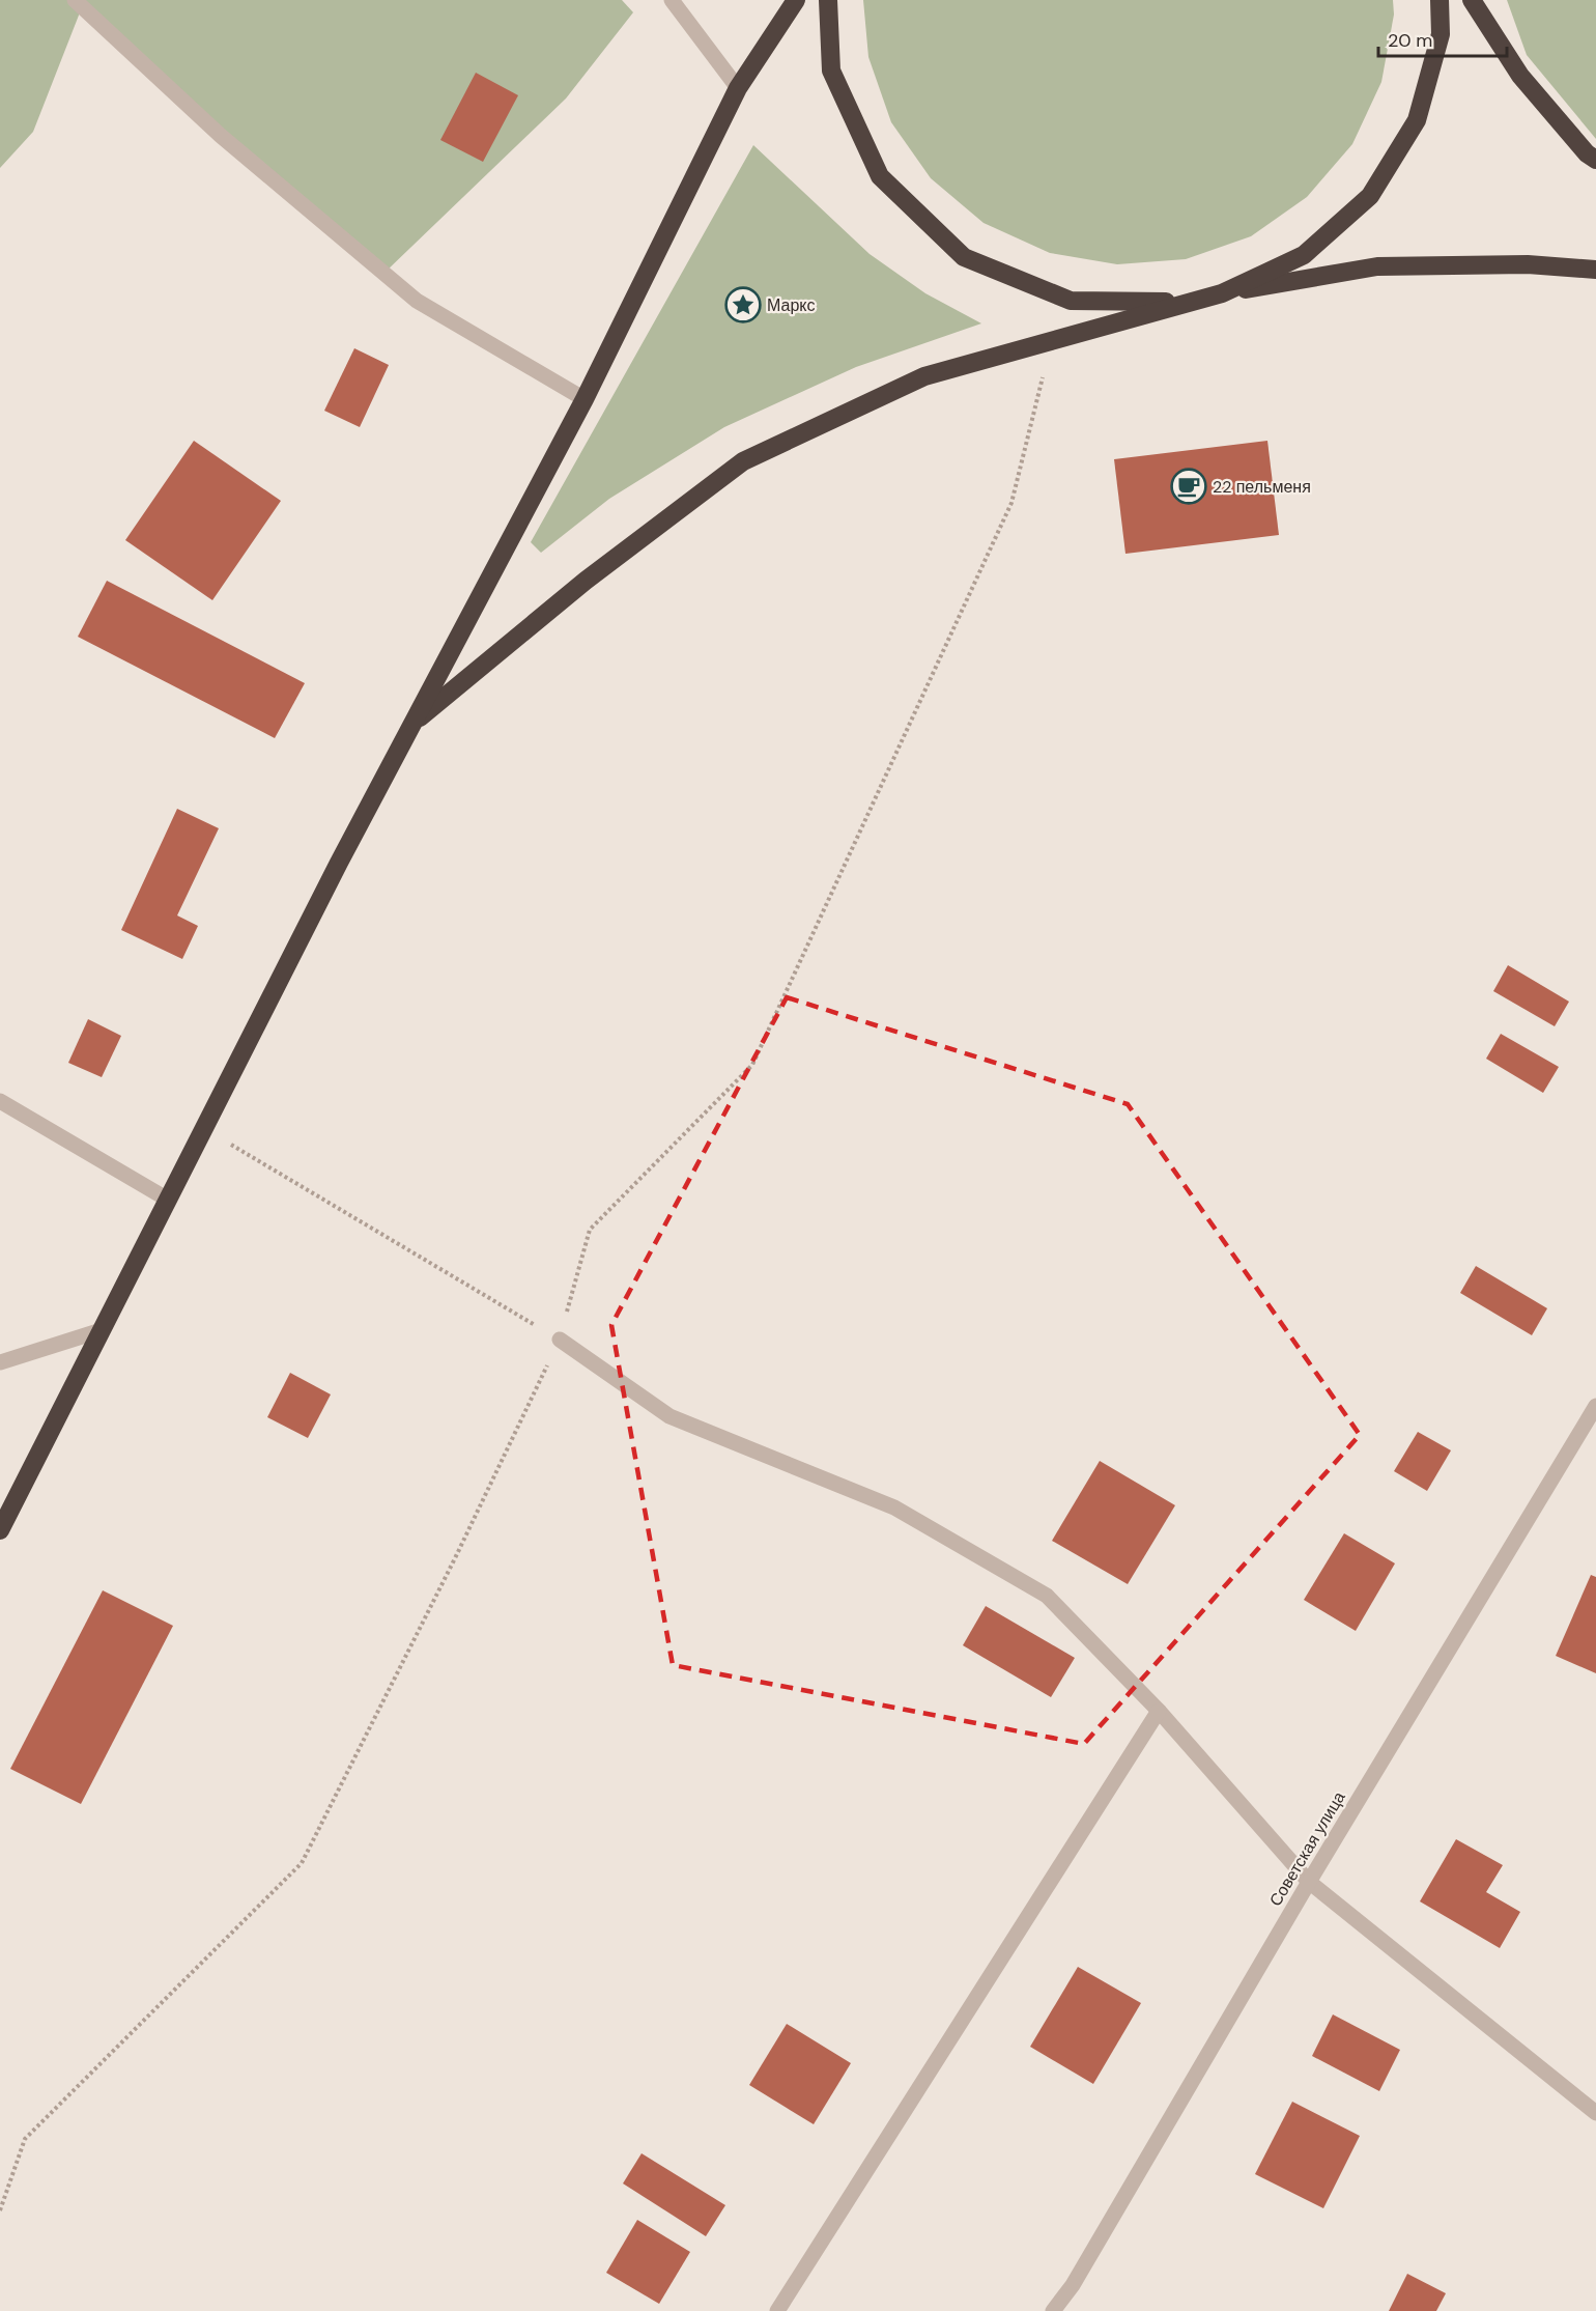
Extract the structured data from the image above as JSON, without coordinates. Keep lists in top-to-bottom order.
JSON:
{
  "streets": {
    "street": ["Советская улица"]
  },
  "places": {
    "place": ["Маркс"],
    "cafe": ["22 пельменя"]
  },
  "scale_bar": "20 m"
}
